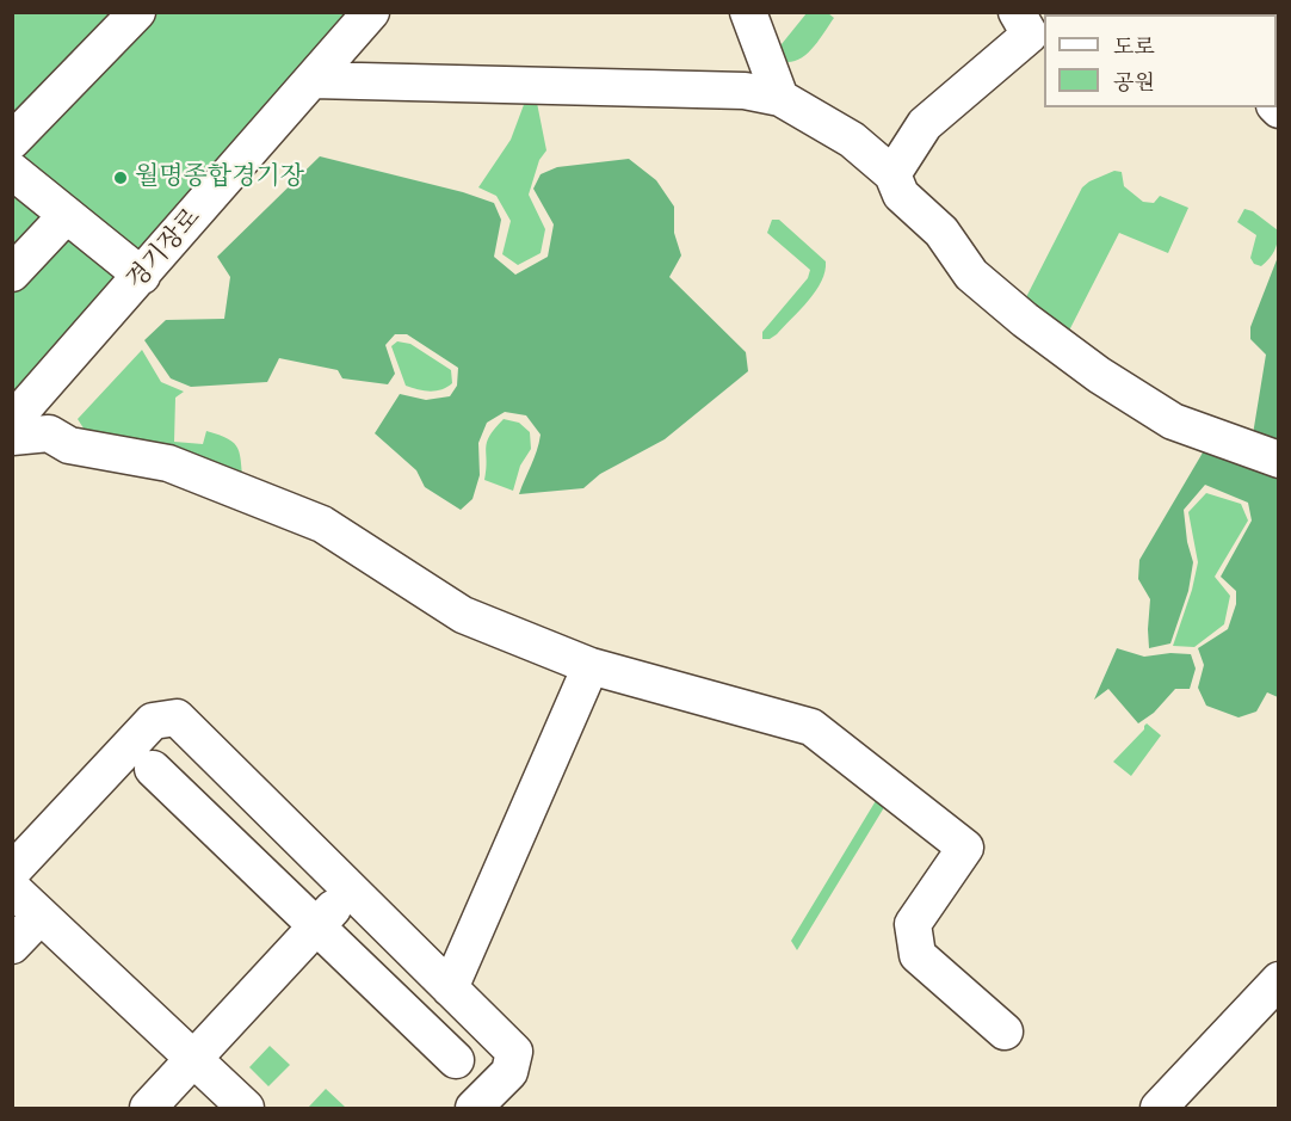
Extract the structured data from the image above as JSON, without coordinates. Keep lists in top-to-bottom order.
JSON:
{
  "streets": {
    "street": ["경기장로"]
  },
  "places": ["월명종합경기장"],
  "legend": ["도로", "공원"]
}
